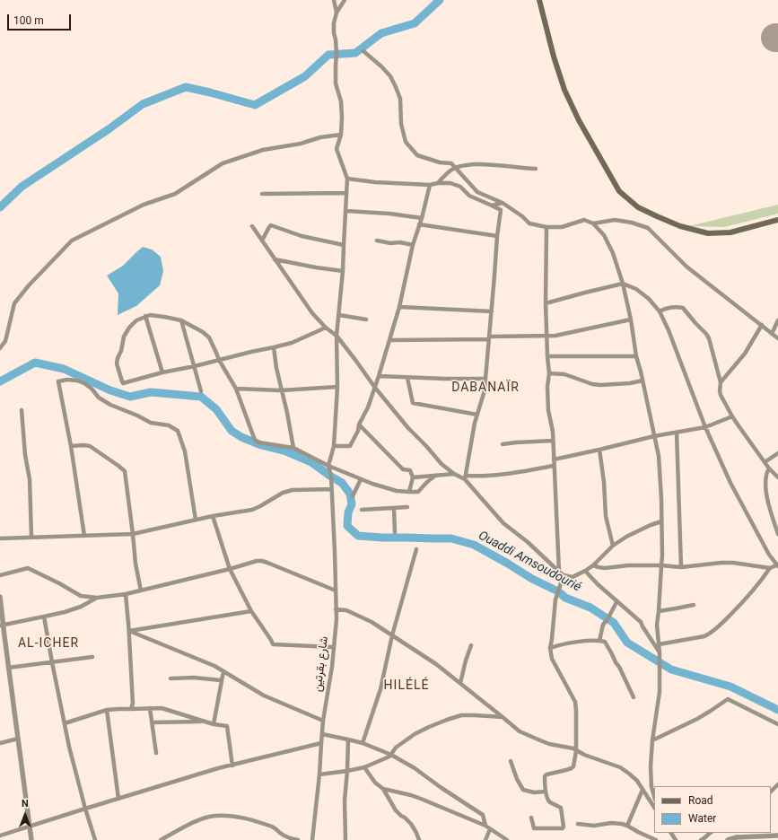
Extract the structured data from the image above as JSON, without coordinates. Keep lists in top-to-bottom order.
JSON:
{
  "streets": {
    "street": ["شارع بقرتين"]
  },
  "districts": ["DABANAÏR", "AL-ICHER", "HILÉLÉ"],
  "water": ["Ouaddi Amsoudourié"],
  "legend": ["Road", "Water"],
  "scale_bar": "100 m",
  "north": "top"
}
